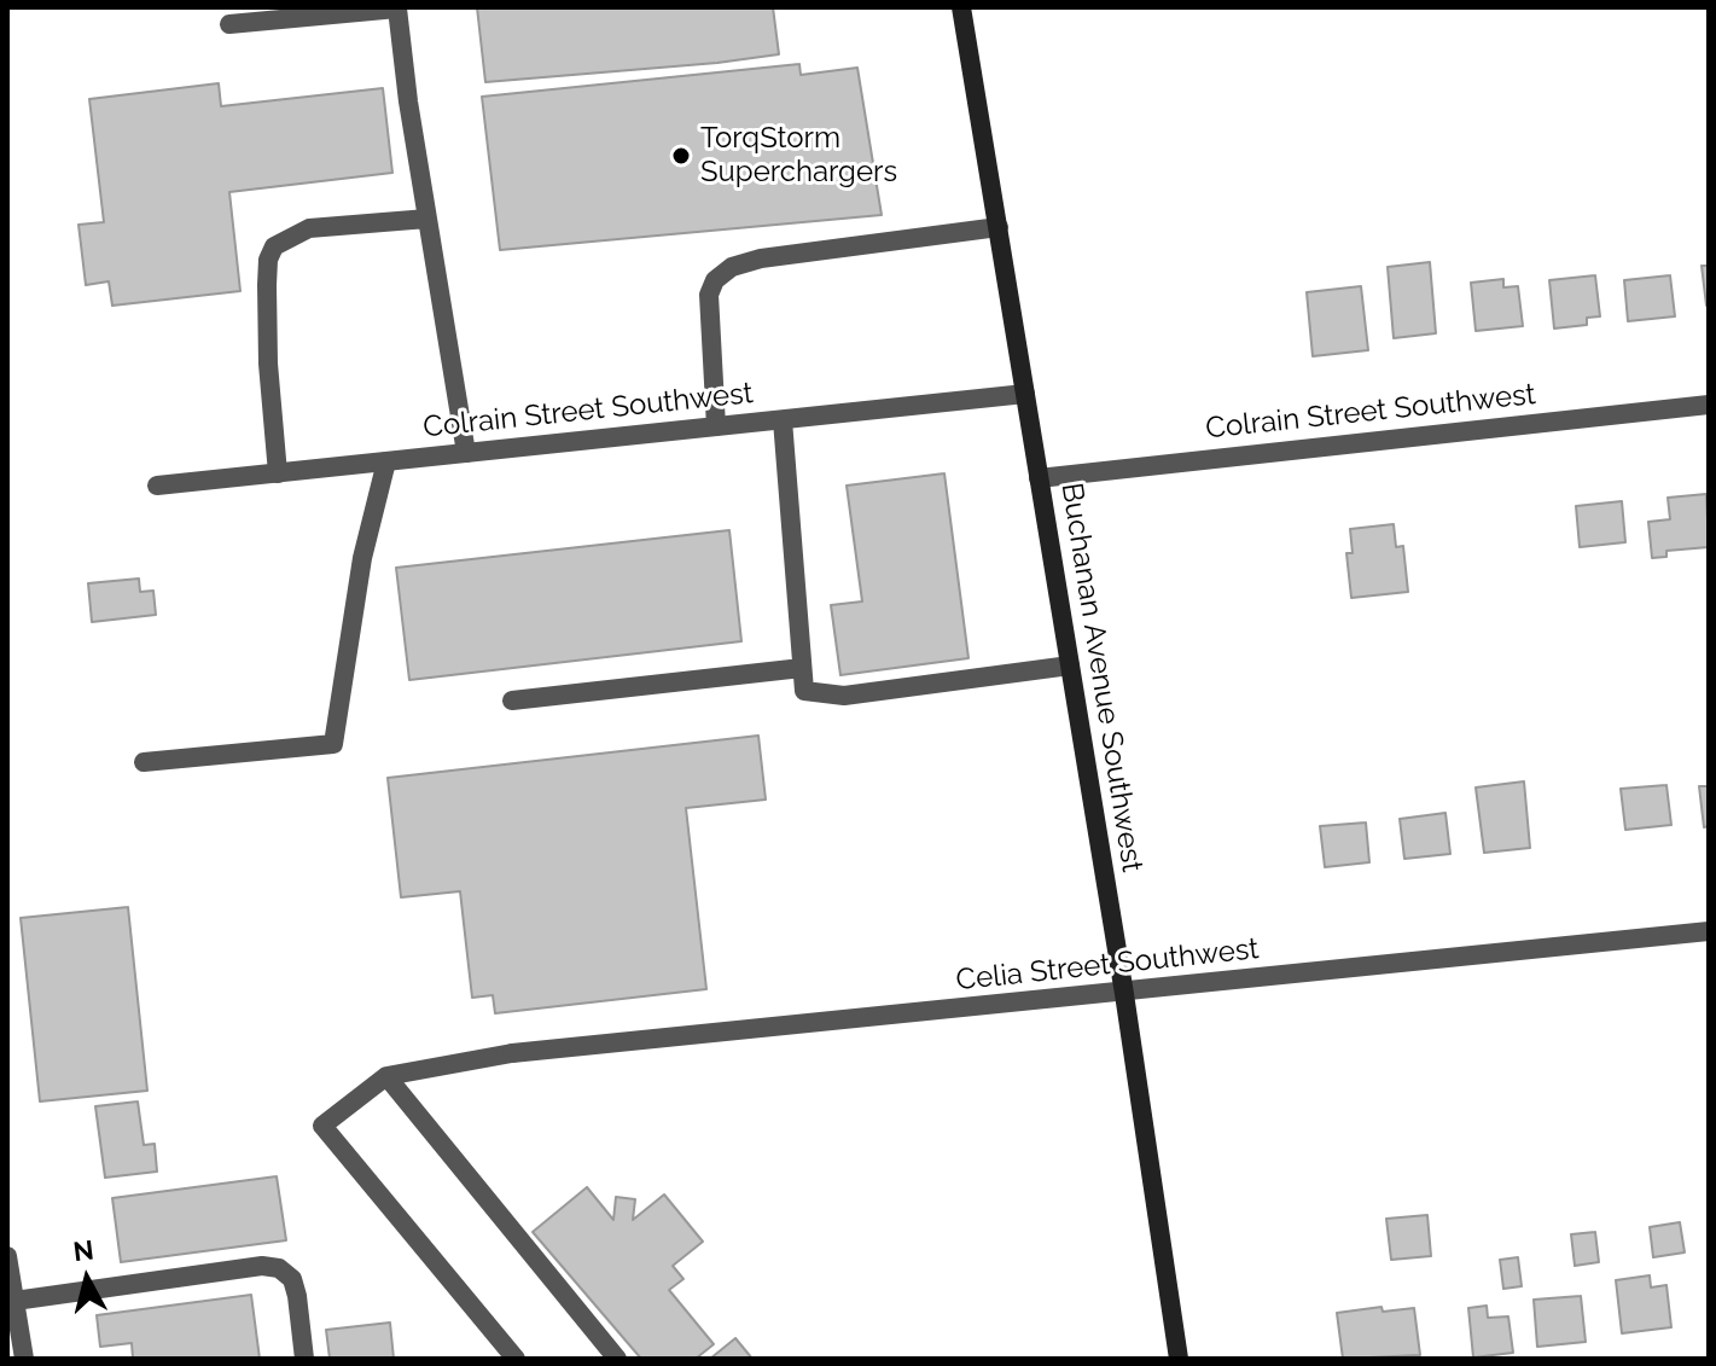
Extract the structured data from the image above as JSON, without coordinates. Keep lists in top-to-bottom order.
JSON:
{
  "streets": {
    "street": ["Colrain Street Southwest", "Buchanan Avenue Southwest", "Celia Street Southwest"]
  },
  "crossings": [
    ["Colrain Street Southwest", "Buchanan Avenue Southwest"],
    ["Buchanan Avenue Southwest", "Celia Street Southwest"]
  ],
  "places": ["TorqStorm Superchargers"],
  "north": "top"
}
